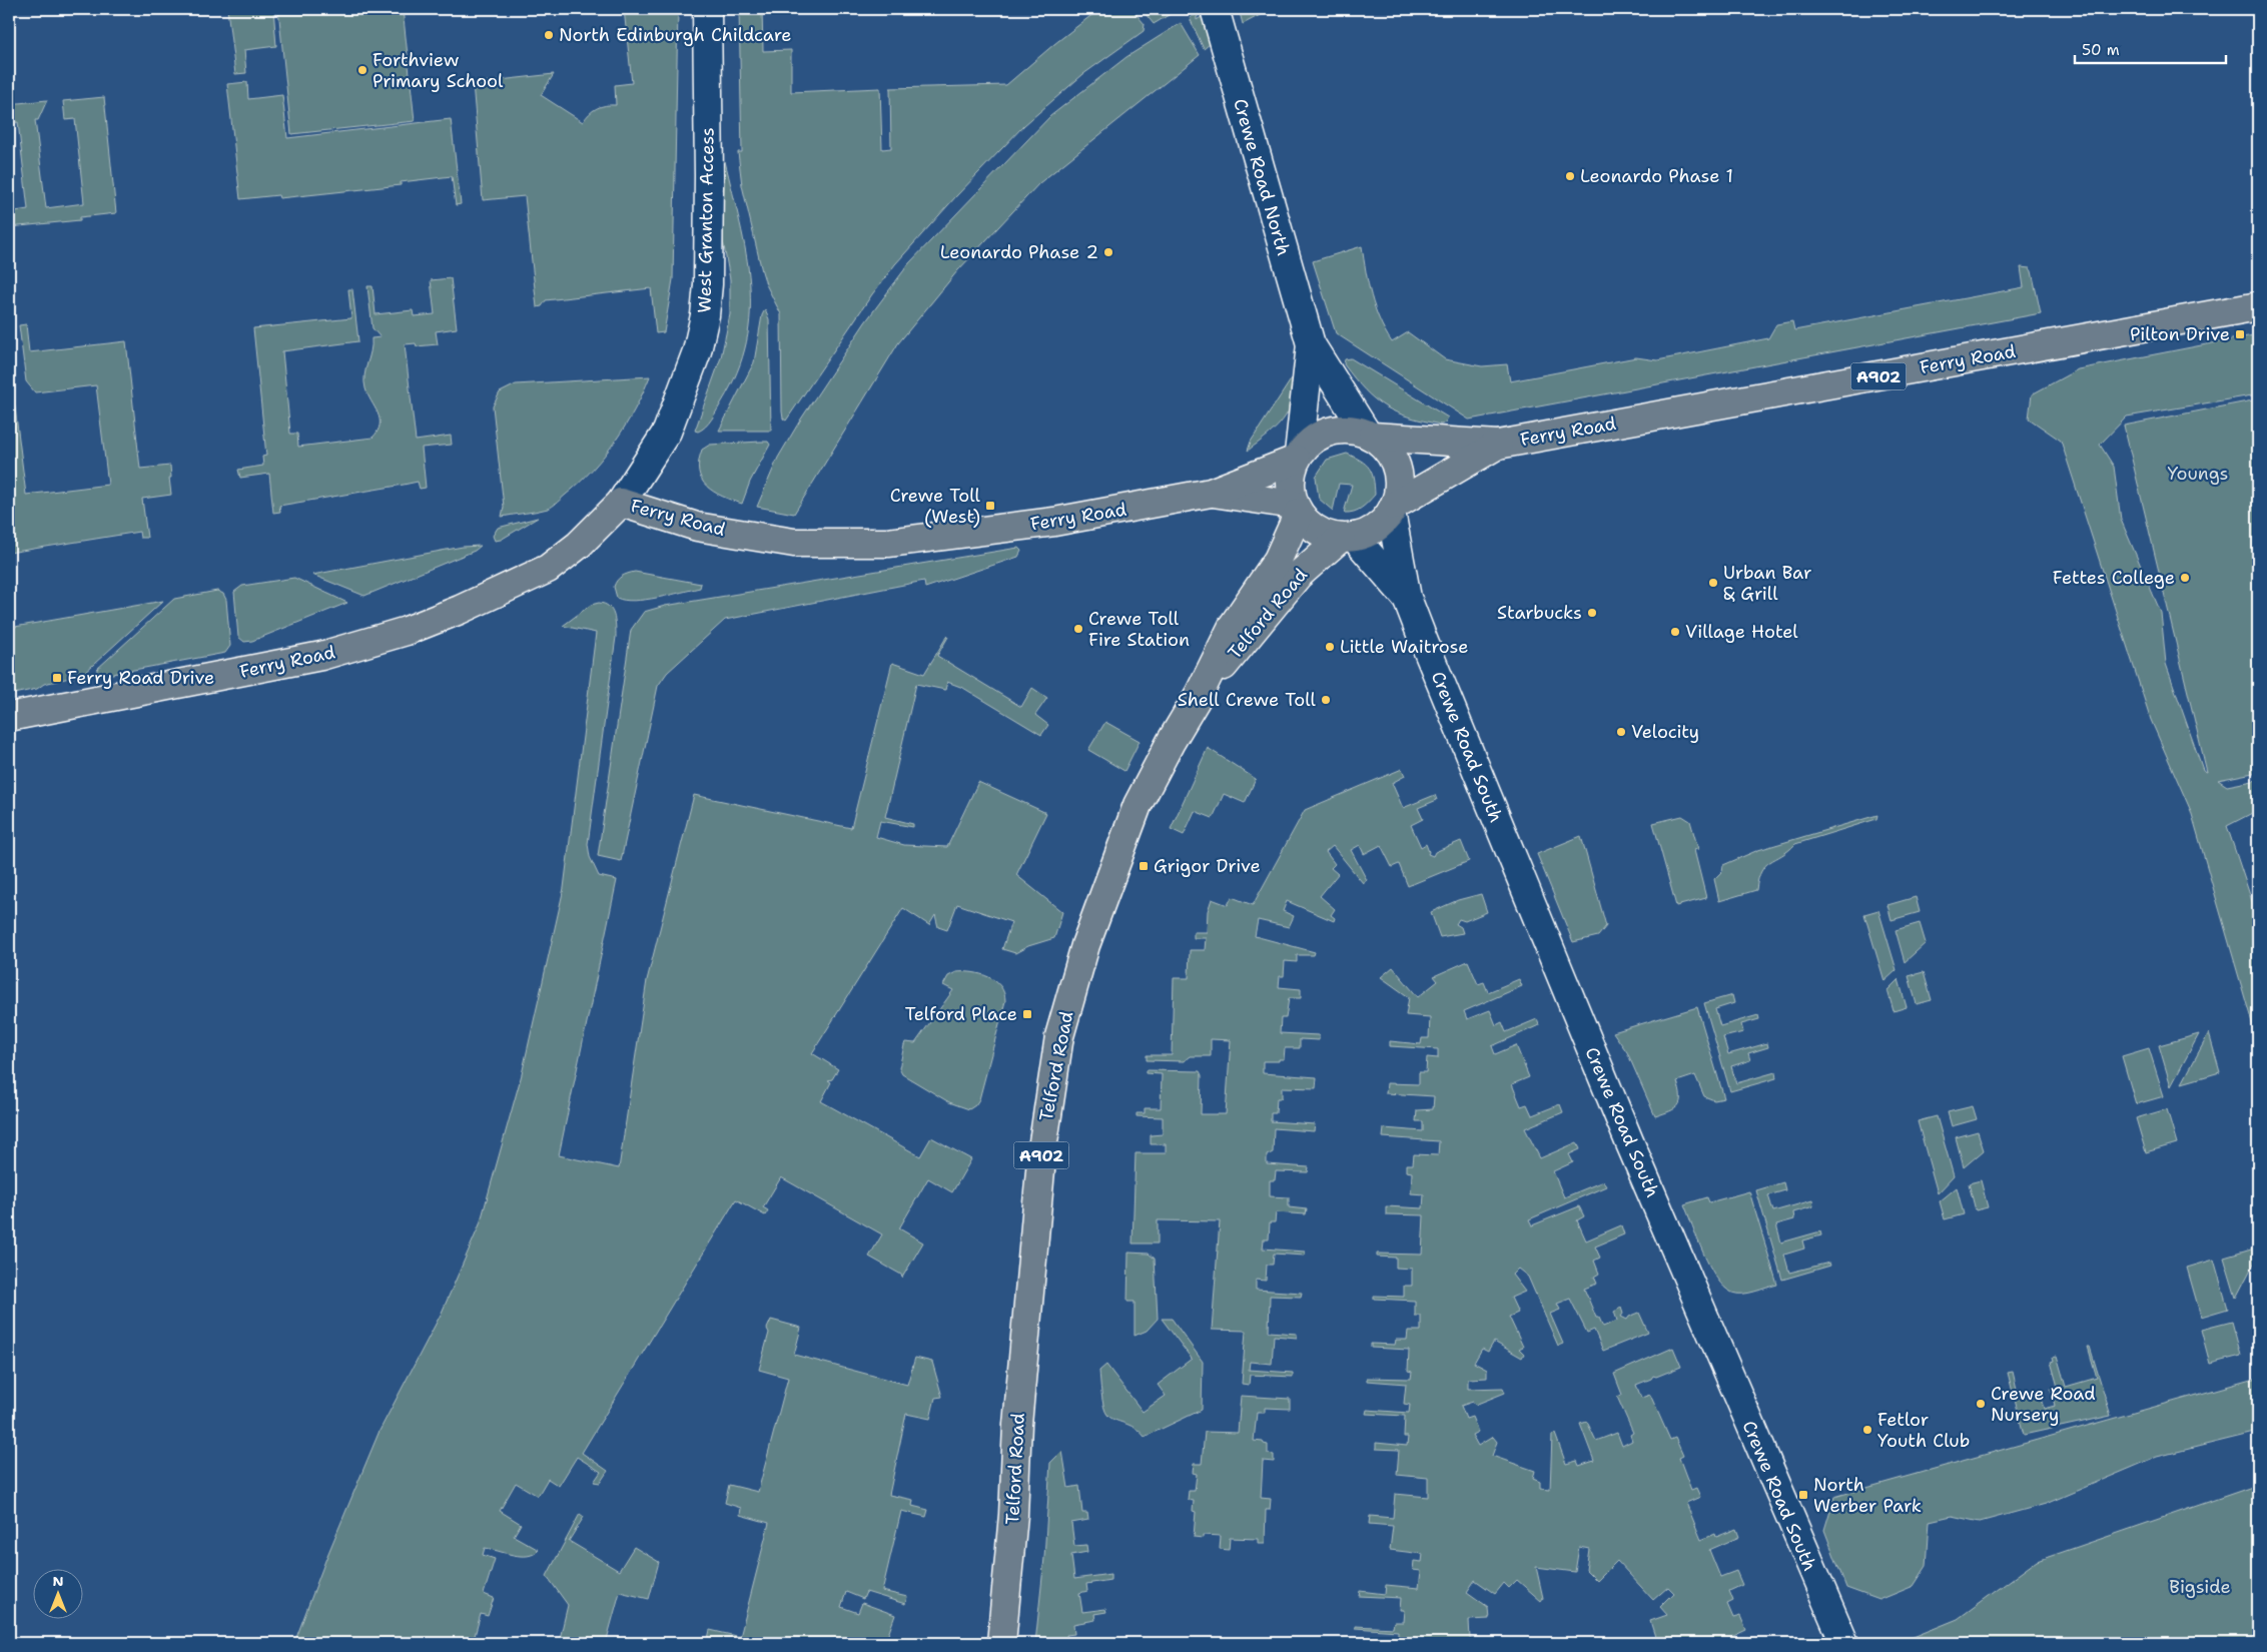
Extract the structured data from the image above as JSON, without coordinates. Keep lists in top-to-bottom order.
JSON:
{
  "streets": {
    "main road": ["Ferry Road", "A902", "Telford Road"],
    "street": ["Crewe Road North", "West Granton Access", "Crewe Road South"]
  },
  "crossings": [
    ["Crewe Road North", "Ferry Road"],
    ["Crewe Road North", "Telford Road"],
    ["Crewe Road North", "Crewe Road South"],
    ["West Granton Access", "Ferry Road"],
    ["Ferry Road", "Telford Road"],
    ["Ferry Road", "Crewe Road South"],
    ["Telford Road", "Crewe Road South"]
  ],
  "parks": ["Youngs", "Bigside"],
  "places": {
    "other": [
      "North Edinburgh Childcare",
      "Forthview Primary School",
      "Leonardo Phase 1",
      "Leonardo Phase 2",
      "Fettes College",
      "Urban Bar & Grill",
      "Starbucks",
      "Crewe Toll Fire Station",
      "Village Hotel",
      "Little Waitrose",
      "Shell Crewe Toll",
      "Velocity",
      "Crewe Road Nursery",
      "Fetlor Youth Club"
    ],
    "transit": [
      "Pilton Drive",
      "Crewe Toll (West)",
      "Ferry Road Drive",
      "Grigor Drive",
      "Telford Place",
      "North Werber Park"
    ]
  },
  "scale_bar": "50 m",
  "north": "top"
}
